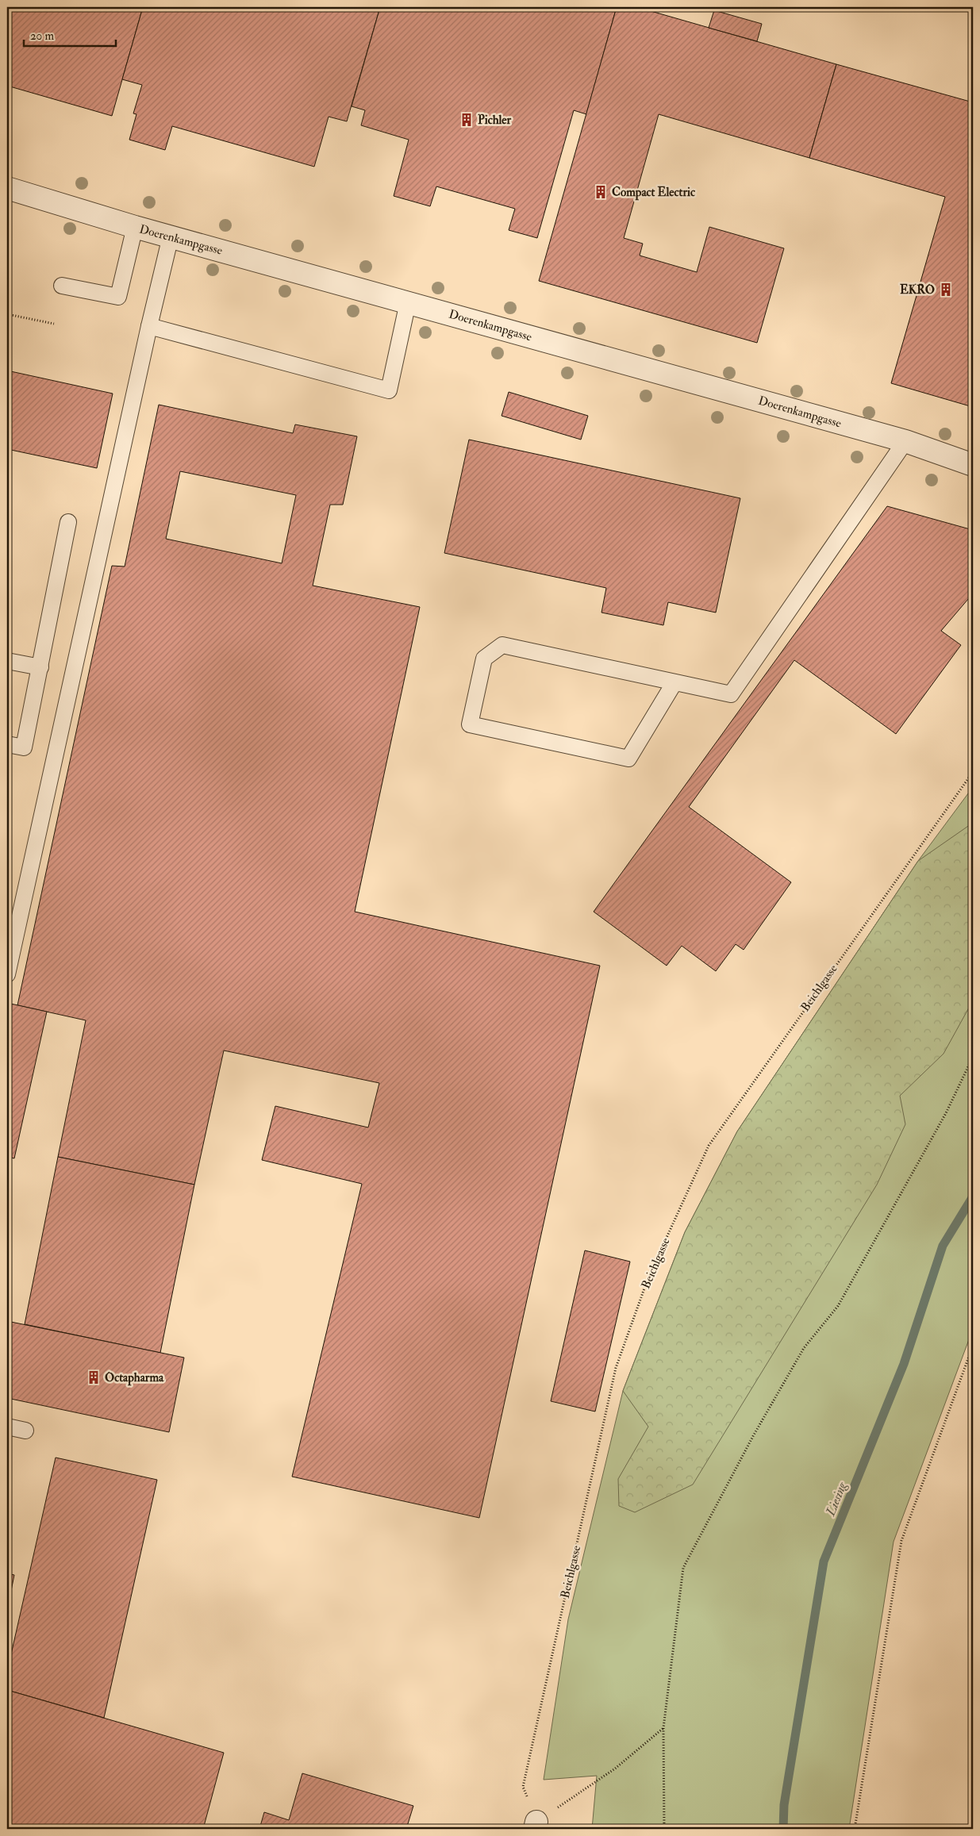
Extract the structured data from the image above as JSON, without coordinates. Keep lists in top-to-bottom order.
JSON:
{
  "streets": {
    "street": ["Doerenkampgasse"],
    "path": ["Beichlgasse"]
  },
  "water": ["Liesing"],
  "places": {
    "building": [
      "Pichler",
      "Compact Electric",
      "EKRO",
      "Octapharma"
    ]
  },
  "scale_bar": "20 m"
}
